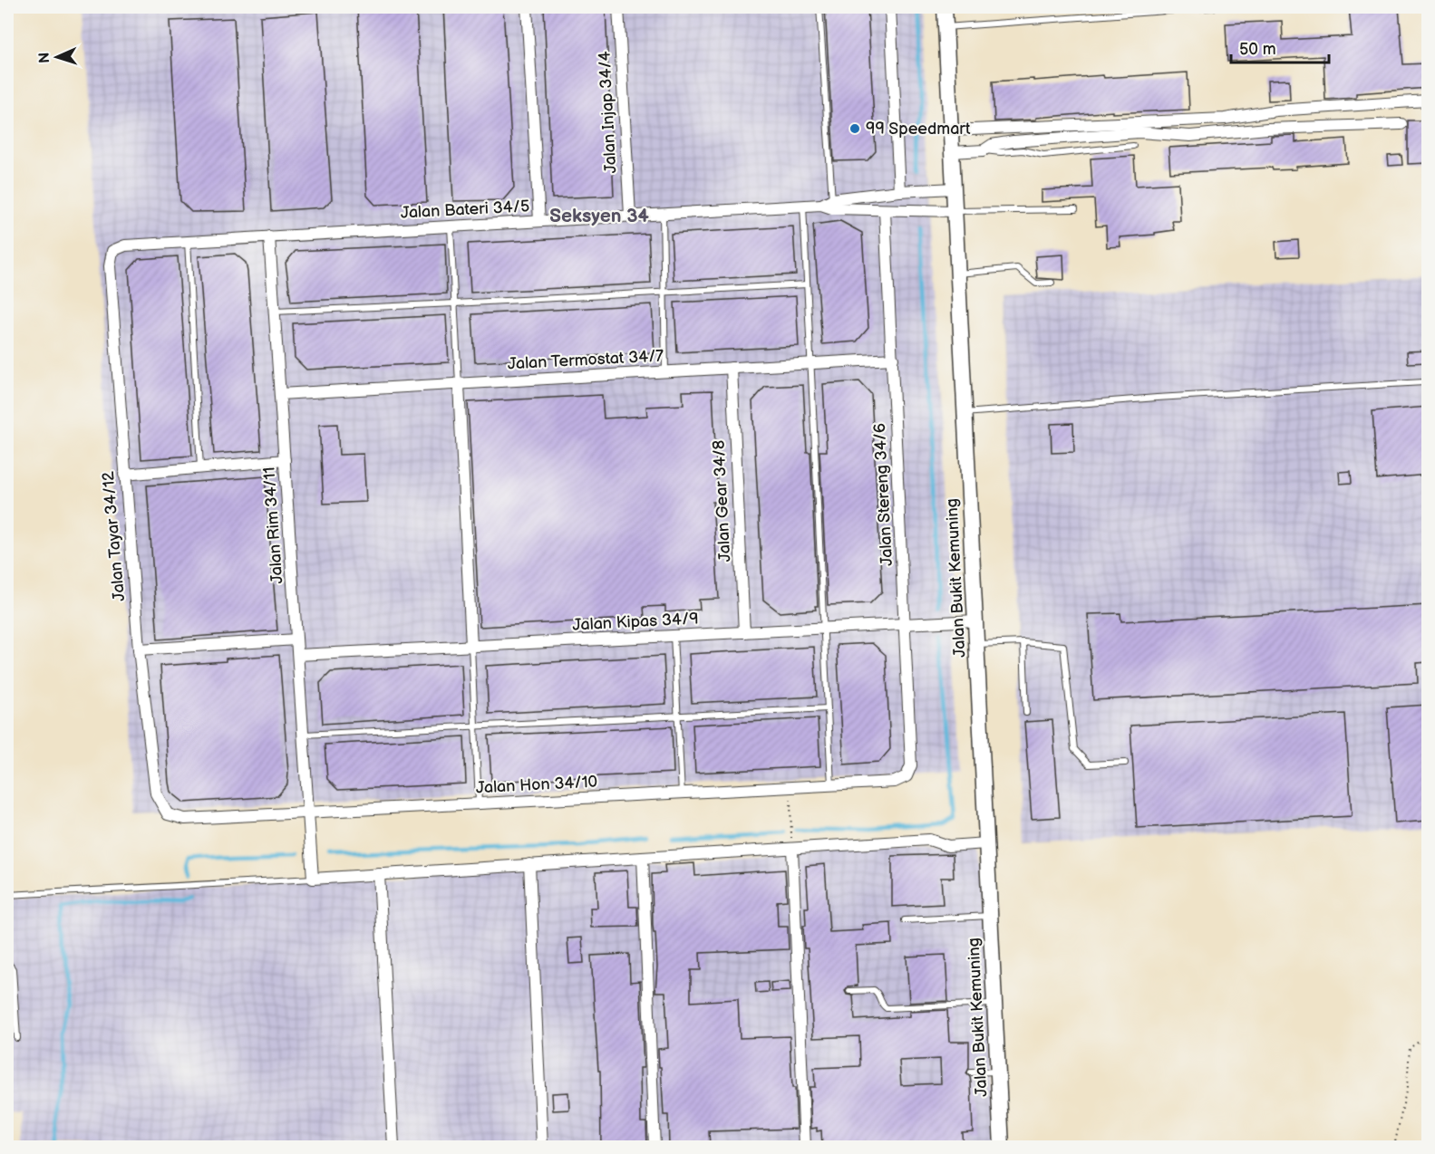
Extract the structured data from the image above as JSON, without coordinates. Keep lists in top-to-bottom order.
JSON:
{
  "streets": {
    "main road": ["Jalan Bukit Kemuning"],
    "street": [
      "Jalan Injap 34/4",
      "Jalan Bateri 34/5",
      "Jalan Termostat 34/7",
      "Jalan Stereng 34/6",
      "Jalan Gear 34/8",
      "Jalan Rim 34/11",
      "Jalan Tayar 34/12",
      "Jalan Kipas 34/9",
      "Jalan Hon 34/10"
    ]
  },
  "crossings": [
    ["Jalan Injap 34/4", "Jalan Bateri 34/5"],
    ["Jalan Bateri 34/5", "Jalan Rim 34/11"],
    ["Jalan Bateri 34/5", "Jalan Tayar 34/12"],
    ["Jalan Termostat 34/7", "Jalan Stereng 34/6"],
    ["Jalan Termostat 34/7", "Jalan Gear 34/8"],
    ["Jalan Termostat 34/7", "Jalan Rim 34/11"],
    ["Jalan Stereng 34/6", "Jalan Kipas 34/9"],
    ["Jalan Stereng 34/6", "Jalan Hon 34/10"],
    ["Jalan Gear 34/8", "Jalan Kipas 34/9"],
    ["Jalan Rim 34/11", "Jalan Kipas 34/9"],
    ["Jalan Rim 34/11", "Jalan Hon 34/10"],
    ["Jalan Tayar 34/12", "Jalan Hon 34/10"],
    ["Jalan Bukit Kemuning", "Jalan Kipas 34/9"]
  ],
  "districts": ["Seksyen 34"],
  "places": ["99 Speedmart"],
  "scale_bar": "50 m",
  "north": "left"
}
